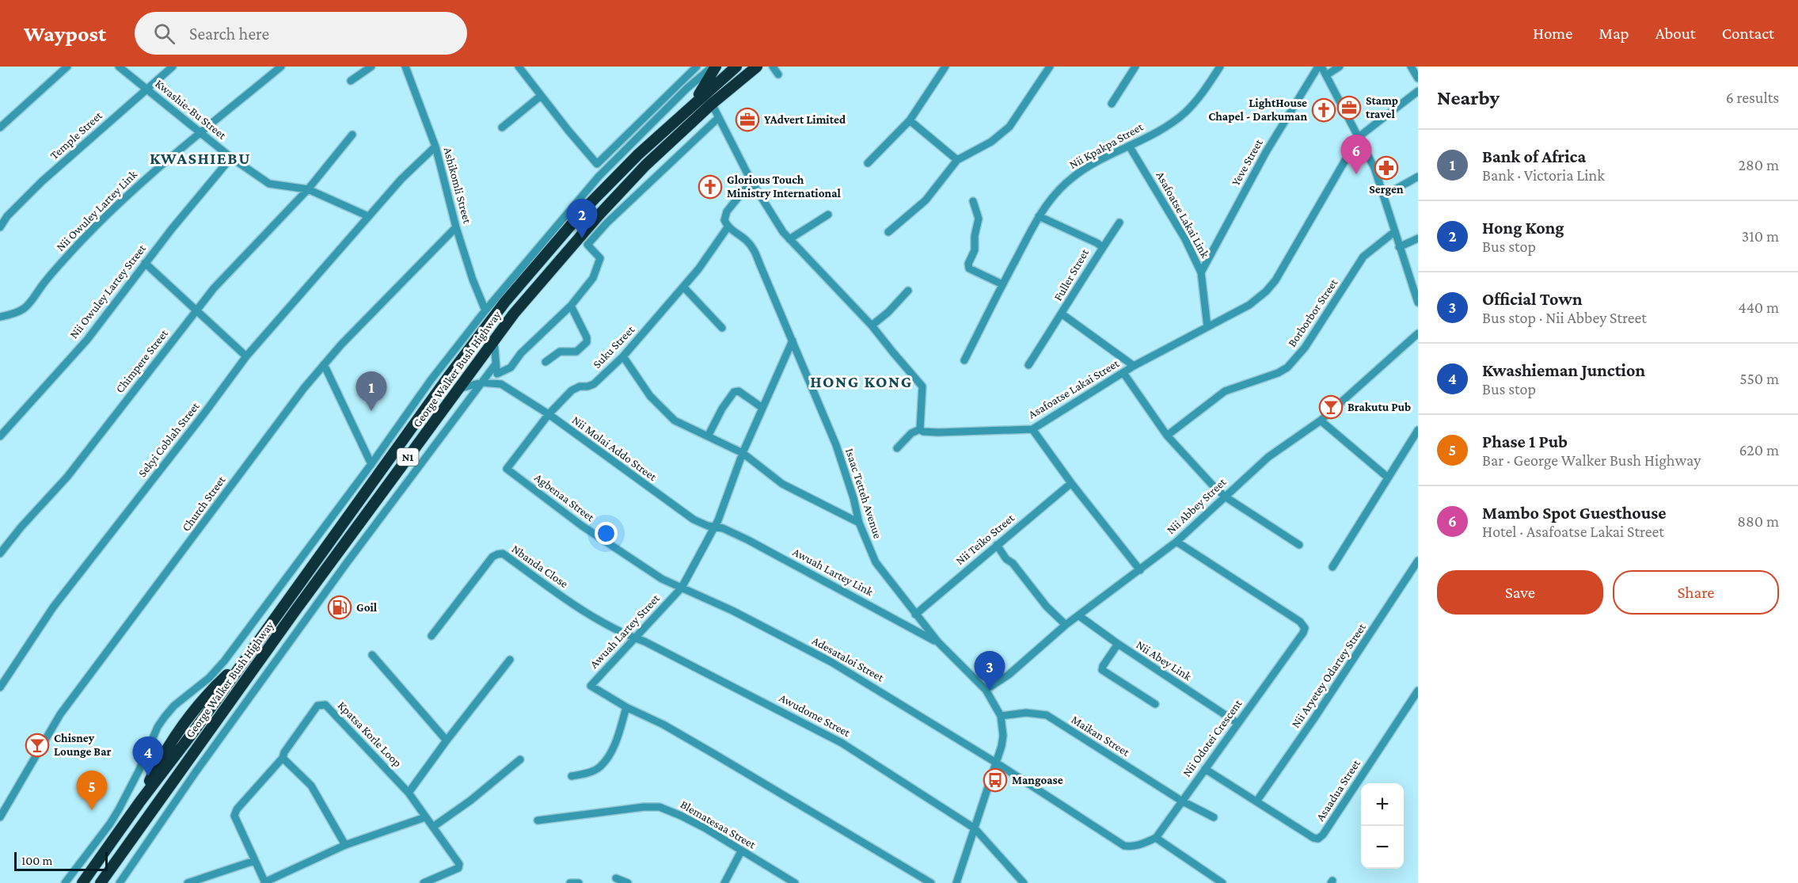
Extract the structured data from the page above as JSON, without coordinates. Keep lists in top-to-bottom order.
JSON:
{
  "streets": {
    "highway": ["George Walker Bush Highway", "N1"],
    "street": [
      "Kwashie-Bu Street",
      "Temple Street",
      "Nii Kpakpa Street",
      "Yeve Street",
      "Ashikomli Street",
      "Nii Owuley Lartey Link",
      "Asafoatse Lakai Link",
      "Fuller Street",
      "Nii Owuley Lartey Street",
      "Borborbor Street",
      "Suku Street",
      "Chimpere Street",
      "Asafoatse Lakai Street",
      "Sekyi Coblah Street",
      "Nii Molai Addo Street",
      "Isaac Tetteh Avenue",
      "Agbenaa Street",
      "Church Street",
      "Nii Abbey Street",
      "Nii Teiko Street",
      "Nbanda Close",
      "Awuah Lartey Link",
      "Awuah Lartey Street",
      "Adesataloi Street",
      "Nii Abey Link",
      "Nii Aryetey Odartey Street",
      "Awudome Street",
      "Kpatsa Korle Loop",
      "Maikan Street",
      "Nii Odotei Crescent",
      "Asaadua Street",
      "Blematesaa Street"
    ]
  },
  "crossings": [
    ["Kwashie-Bu Street", "Temple Street"],
    ["Kwashie-Bu Street", "Nii Owuley Lartey Link"],
    ["Kwashie-Bu Street", "Nii Owuley Lartey Street"],
    ["Kwashie-Bu Street", "Chimpere Street"],
    ["Kwashie-Bu Street", "Sekyi Coblah Street"],
    ["Nii Kpakpa Street", "Asafoatse Lakai Link"],
    ["Yeve Street", "Asafoatse Lakai Link"],
    ["Ashikomli Street", "Church Street"],
    ["Asafoatse Lakai Link", "Asafoatse Lakai Street"],
    ["Fuller Street", "Asafoatse Lakai Street"],
    ["Suku Street", "Nii Molai Addo Street"],
    ["Suku Street", "Isaac Tetteh Avenue"],
    ["Suku Street", "Agbenaa Street"],
    ["George Walker Bush Highway", "Nii Molai Addo Street"],
    ["Nii Molai Addo Street", "Awuah Lartey Link"],
    ["Nii Molai Addo Street", "Awuah Lartey Street"],
    ["Isaac Tetteh Avenue", "Nii Abbey Street"],
    ["Isaac Tetteh Avenue", "Nii Teiko Street"],
    ["Isaac Tetteh Avenue", "Awuah Lartey Link"],
    ["Isaac Tetteh Avenue", "Awuah Lartey Street"],
    ["Isaac Tetteh Avenue", "Adesataloi Street"],
    ["Isaac Tetteh Avenue", "Awudome Street"],
    ["Isaac Tetteh Avenue", "Maikan Street"],
    ["Agbenaa Street", "Awuah Lartey Street"],
    ["Agbenaa Street", "Adesataloi Street"],
    ["Nii Abbey Street", "Nii Abey Link"],
    ["Nii Abbey Street", "Nii Odotei Crescent"],
    ["Nbanda Close", "Awuah Lartey Street"],
    ["Nbanda Close", "Awudome Street"],
    ["Awuah Lartey Link", "Awuah Lartey Street"],
    ["Awuah Lartey Street", "Adesataloi Street"],
    ["Awuah Lartey Street", "Awudome Street"],
    ["Nii Abey Link", "Nii Odotei Crescent"],
    ["Nii Aryetey Odartey Street", "Asaadua Street"],
    ["Maikan Street", "Nii Odotei Crescent"],
    ["Nii Odotei Crescent", "Asaadua Street"]
  ],
  "districts": ["KWASHIEBU", "HONG KONG"],
  "places": {
    "office": ["Stamp travel", "YAdvert Limited"],
    "church": ["LightHouse Chapel - Darkuman", "Glorious Touch Ministry International"],
    "pharmacy": ["Sergen"],
    "bar": ["Brakutu Pub", "Chisney Lounge Bar"],
    "fuel station": ["Goil"],
    "bus stop": ["Mangoase"]
  },
  "scale_bar": "100 m",
  "page": {
    "header": "Waypost",
    "search": "Search here",
    "nav": [
      "Home",
      "Map",
      "About",
      "Contact"
    ],
    "heading": ["Nearby", "6 results"],
    "list": [
      {
        "mark": "1",
        "name": "Bank of Africa",
        "note": "Bank · Victoria Link",
        "value": "280 m"
      },
      {
        "mark": "2",
        "name": "Hong Kong",
        "note": "Bus stop",
        "value": "310 m"
      },
      {
        "mark": "3",
        "name": "Official Town",
        "note": "Bus stop · Nii Abbey Street",
        "value": "440 m"
      },
      {
        "mark": "4",
        "name": "Kwashieman Junction",
        "note": "Bus stop",
        "value": "550 m"
      },
      {
        "mark": "5",
        "name": "Phase 1 Pub",
        "note": "Bar · George Walker Bush Highway",
        "value": "620 m"
      },
      {
        "mark": "6",
        "name": "Mambo Spot Guesthouse",
        "note": "Hotel · Asafoatse Lakai Street",
        "value": "880 m"
      }
    ],
    "pins": [
      "6",
      "2",
      "1",
      "3",
      "4",
      "5"
    ],
    "buttons": ["Save", "Share"],
    "map_buttons": ["+", "−"],
    "scale": "100 m"
  }
}
